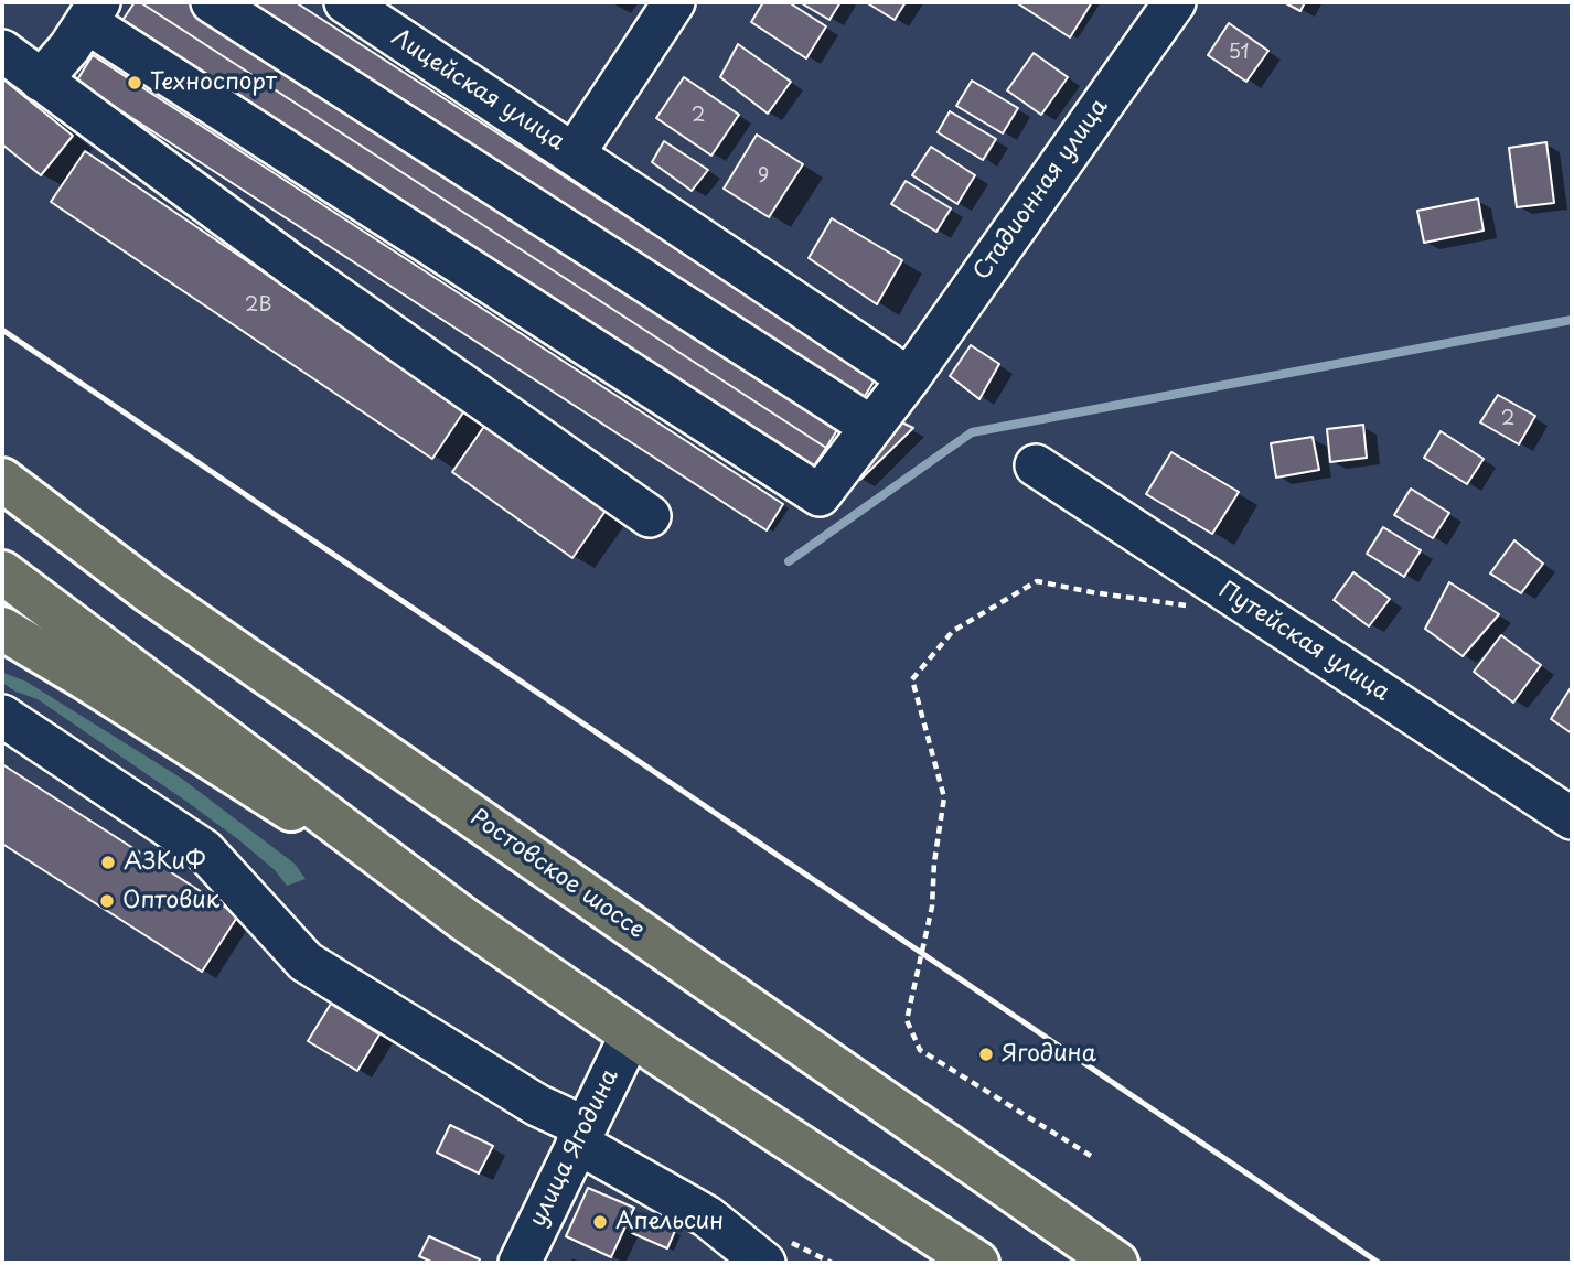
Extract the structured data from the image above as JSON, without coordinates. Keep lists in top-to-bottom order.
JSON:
{
  "streets": {
    "main road": ["Ростовское шоссе"],
    "street": [
      "Лицейская улица",
      "Стадионная улица",
      "Путейская улица",
      "улица Ягодина"
    ]
  },
  "places": [
    "Техноспорт",
    "АЗКиФ",
    "Оптовик",
    "Ягодина",
    "Апельсин"
  ],
  "house_numbers": [
    "51",
    "2",
    "9",
    "2В",
    "2"
  ]
}
